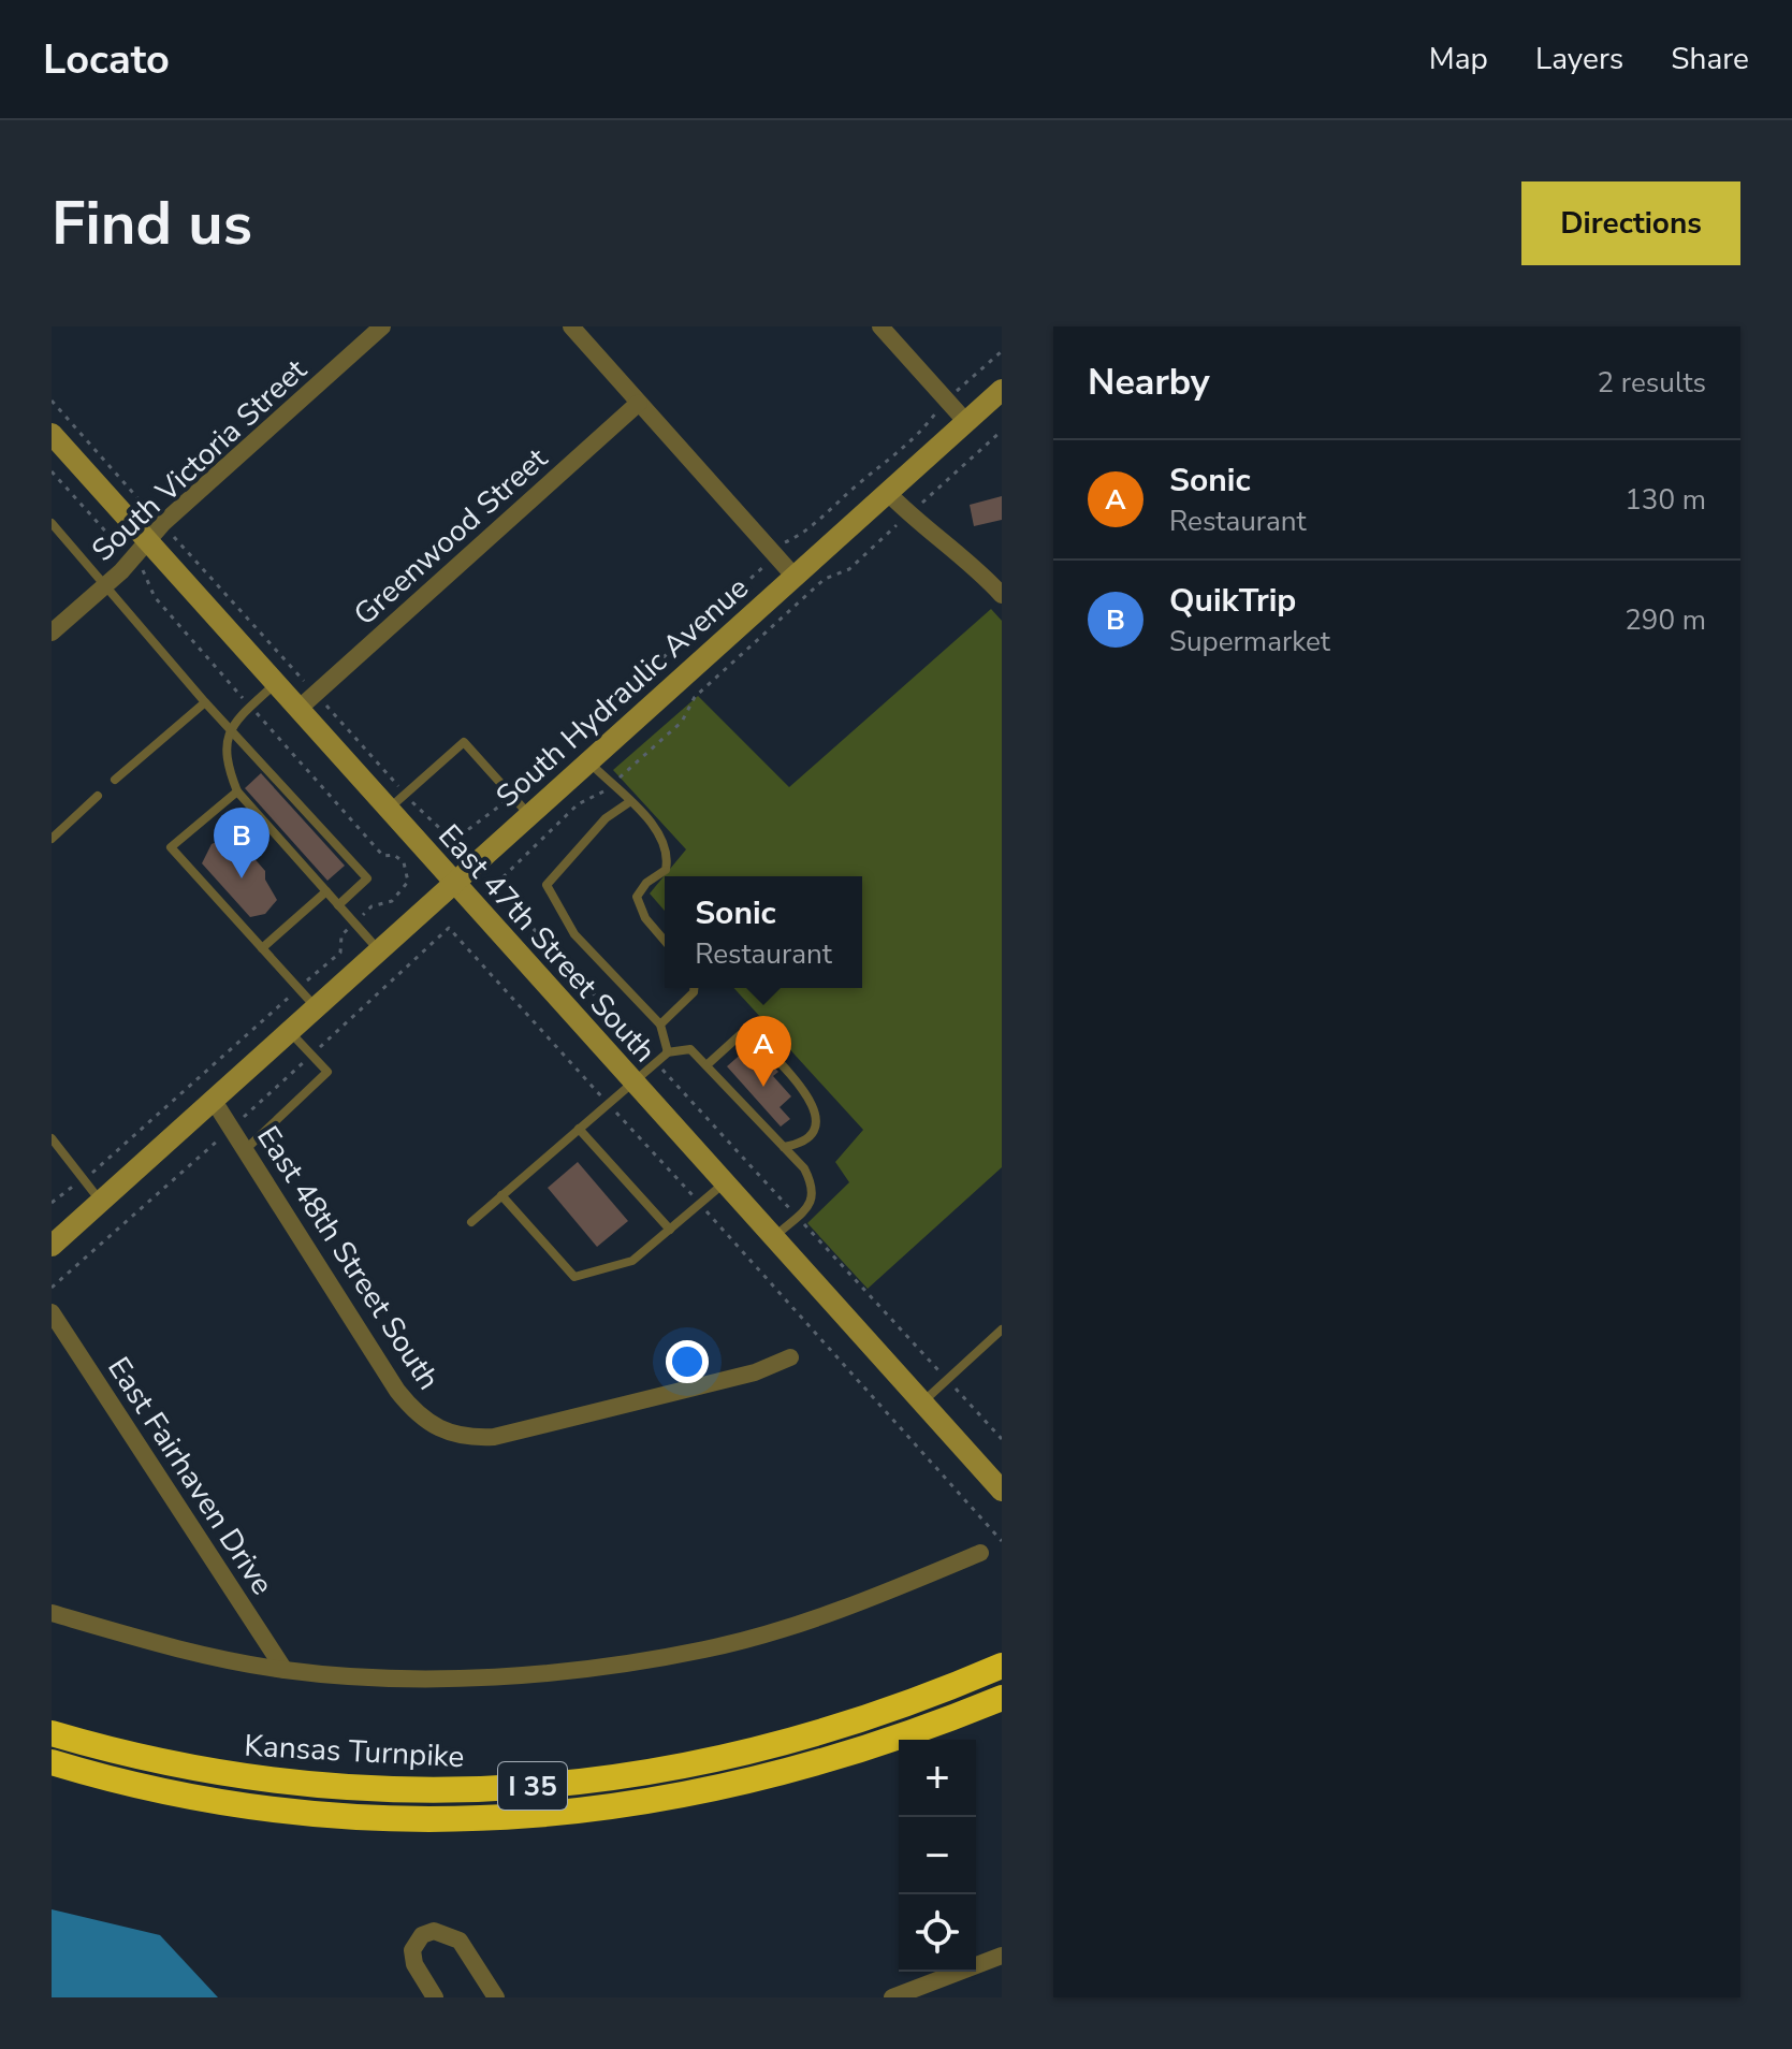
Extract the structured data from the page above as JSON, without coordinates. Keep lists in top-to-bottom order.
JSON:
{
  "streets": {
    "highway": ["Kansas Turnpike", "I 35"],
    "main road": ["South Hydraulic Avenue", "East 47th Street South"],
    "street": [
      "South Victoria Street",
      "Greenwood Street",
      "East 48th Street South",
      "East Fairhaven Drive"
    ]
  },
  "crossings": [
    ["South Victoria Street", "East 47th Street South"],
    ["Greenwood Street", "East 47th Street South"],
    ["South Hydraulic Avenue", "East 47th Street South"],
    ["South Hydraulic Avenue", "East 48th Street South"]
  ],
  "page": {
    "header": "Locato",
    "nav": ["Map", "Layers", "Share"],
    "buttons": "Directions",
    "title": "Find us",
    "heading": ["Nearby", "2 results"],
    "list": [
      {
        "mark": "A",
        "name": "Sonic",
        "note": "Restaurant",
        "value": "130 m"
      },
      {
        "mark": "B",
        "name": "QuikTrip",
        "note": "Supermarket",
        "value": "290 m"
      }
    ],
    "pins": ["B", "A"],
    "popup": ["Sonic", "Restaurant"],
    "map_buttons": ["+", "−"]
  }
}
